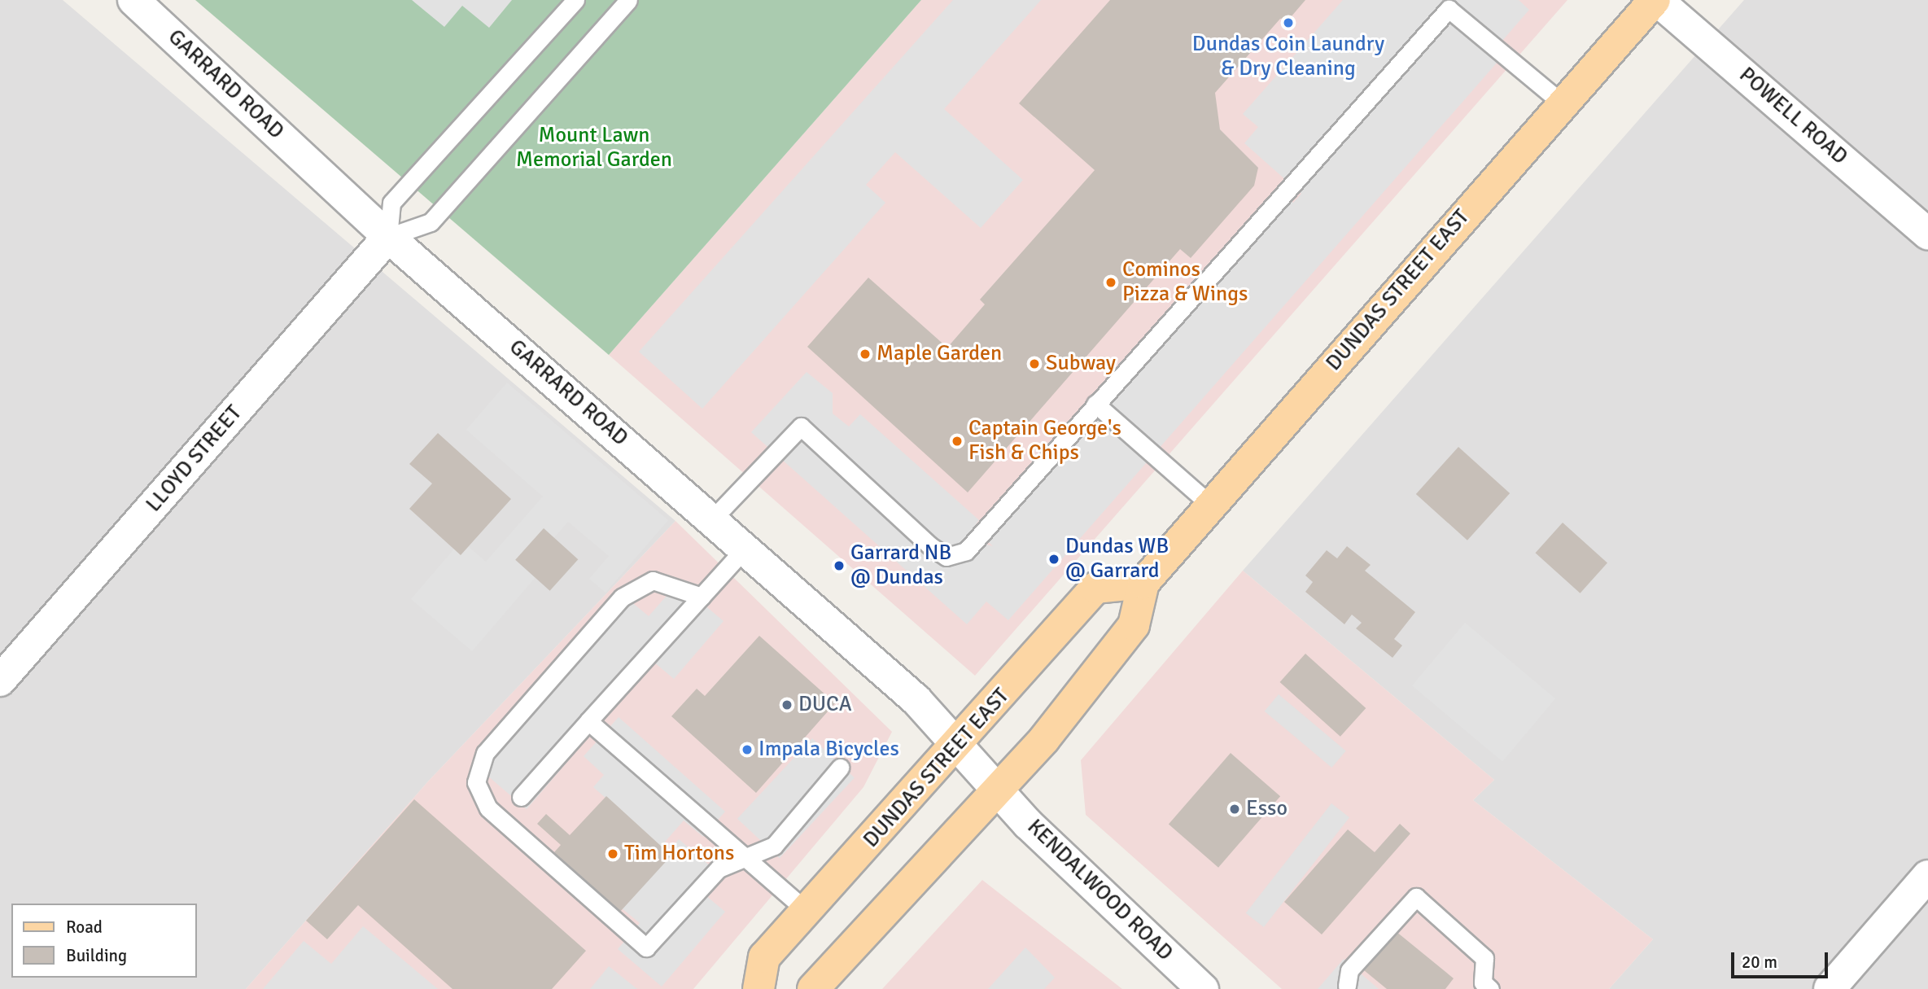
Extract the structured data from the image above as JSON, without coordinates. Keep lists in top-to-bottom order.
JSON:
{
  "streets": {
    "main road": ["DUNDAS STREET EAST"],
    "street": [
      "GARRARD ROAD",
      "POWELL ROAD",
      "LLOYD STREET",
      "KENDALWOOD ROAD"
    ]
  },
  "crossings": [
    ["GARRARD ROAD", "DUNDAS STREET EAST"],
    ["GARRARD ROAD", "LLOYD STREET"],
    ["GARRARD ROAD", "KENDALWOOD ROAD"],
    ["POWELL ROAD", "DUNDAS STREET EAST"],
    ["DUNDAS STREET EAST", "KENDALWOOD ROAD"]
  ],
  "parks": ["Mount Lawn Memorial Garden"],
  "places": [
    "Dundas Coin Laundry & Dry Cleaning",
    "Cominos Pizza & Wings",
    "Maple Garden",
    "Subway",
    "Captain George's Fish & Chips",
    "Dundas WB @ Garrard",
    "Garrard NB @ Dundas",
    "DUCA",
    "Impala Bicycles",
    "Esso",
    "Tim Hortons"
  ],
  "legend": ["Road", "Building"],
  "scale_bar": "20 m"
}
